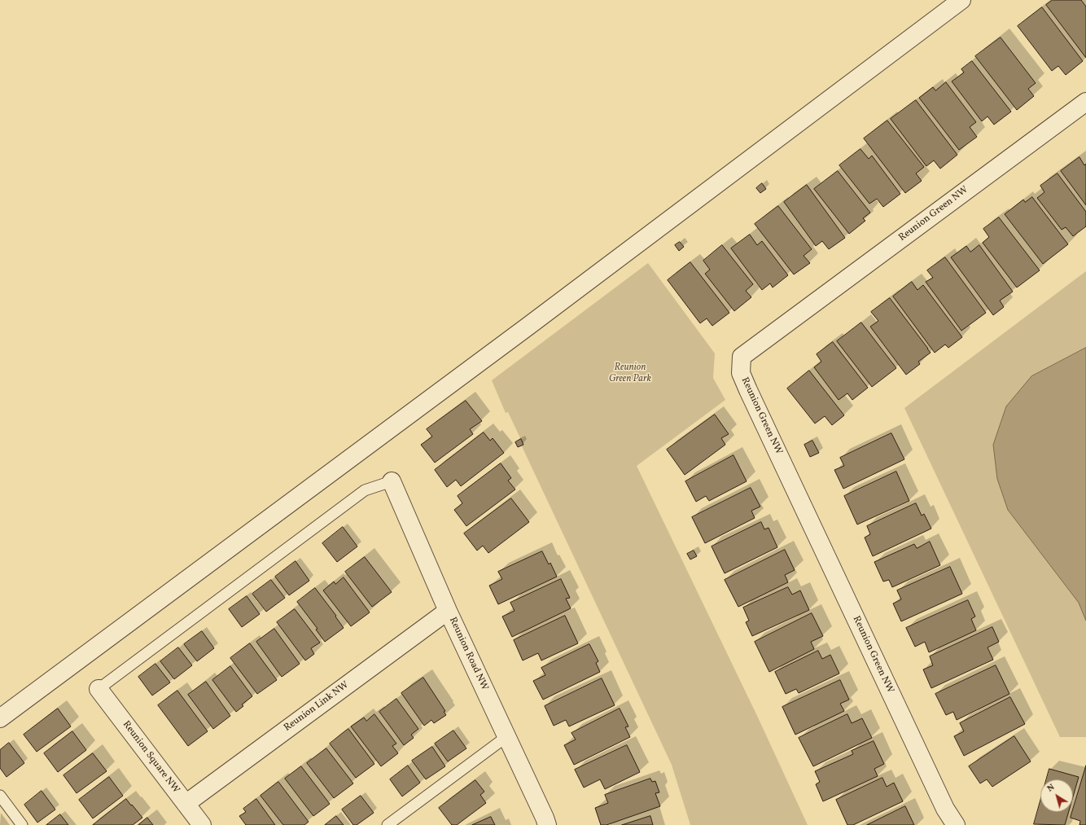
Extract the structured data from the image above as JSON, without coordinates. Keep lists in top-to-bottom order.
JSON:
{
  "streets": {
    "street": [
      "Reunion Green NW",
      "Reunion Road NW",
      "Reunion Link NW",
      "Reunion Square NW"
    ]
  },
  "crossings": [
    ["Reunion Road NW", "Reunion Link NW"],
    ["Reunion Link NW", "Reunion Square NW"]
  ],
  "parks": ["Reunion Green Park"],
  "north": "top left"
}
